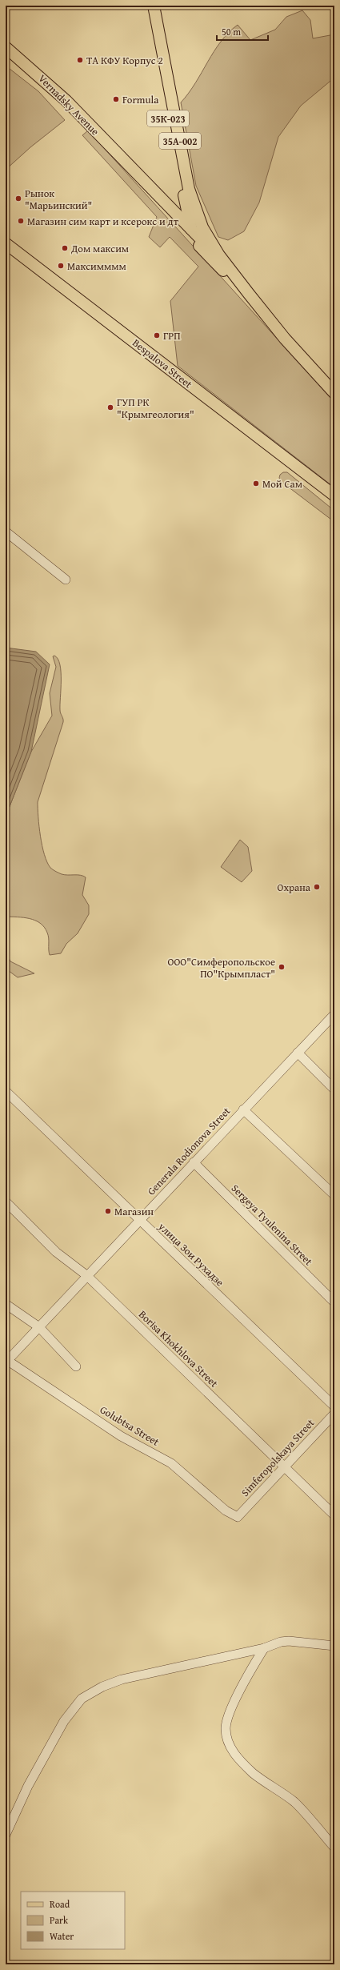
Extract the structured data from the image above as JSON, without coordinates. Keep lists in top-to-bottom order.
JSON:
{
  "streets": {
    "main road": [
      "Vernadsky Avenue",
      "35К-023",
      "35А-002",
      "Bespalova Street"
    ],
    "street": [
      "Generala Rodionova Street",
      "Sergeya Tyulenina Street",
      "улица Зои Рухадзе",
      "Borisa Khokhlova Street",
      "Golubtsa Street",
      "Simferopolskaya Street"
    ]
  },
  "crossings": [
    ["Vernadsky Avenue", "35К-023"],
    ["Vernadsky Avenue", "35А-002"],
    ["35К-023", "35А-002"],
    ["Generala Rodionova Street", "Sergeya Tyulenina Street"],
    ["Generala Rodionova Street", "улица Зои Рухадзе"],
    ["Generala Rodionova Street", "Borisa Khokhlova Street"],
    ["Generala Rodionova Street", "Golubtsa Street"],
    ["Borisa Khokhlova Street", "Simferopolskaya Street"],
    ["Golubtsa Street", "Simferopolskaya Street"]
  ],
  "places": [
    "ТА КФУ Корпус 2",
    "Formula",
    "Рынок \"Марьинский\"",
    "Магазин сим карт и ксерокс и дт",
    "Дом максим",
    "Максимммм",
    "ГРП",
    "ГУП РК \"Крымгеология\"",
    "Мой Сам",
    "Охрана",
    "ООО\"Симферопольское ПО\"Крымпласт\"",
    "Магазин"
  ],
  "legend": ["Road", "Park", "Water"],
  "scale_bar": "50 m"
}
